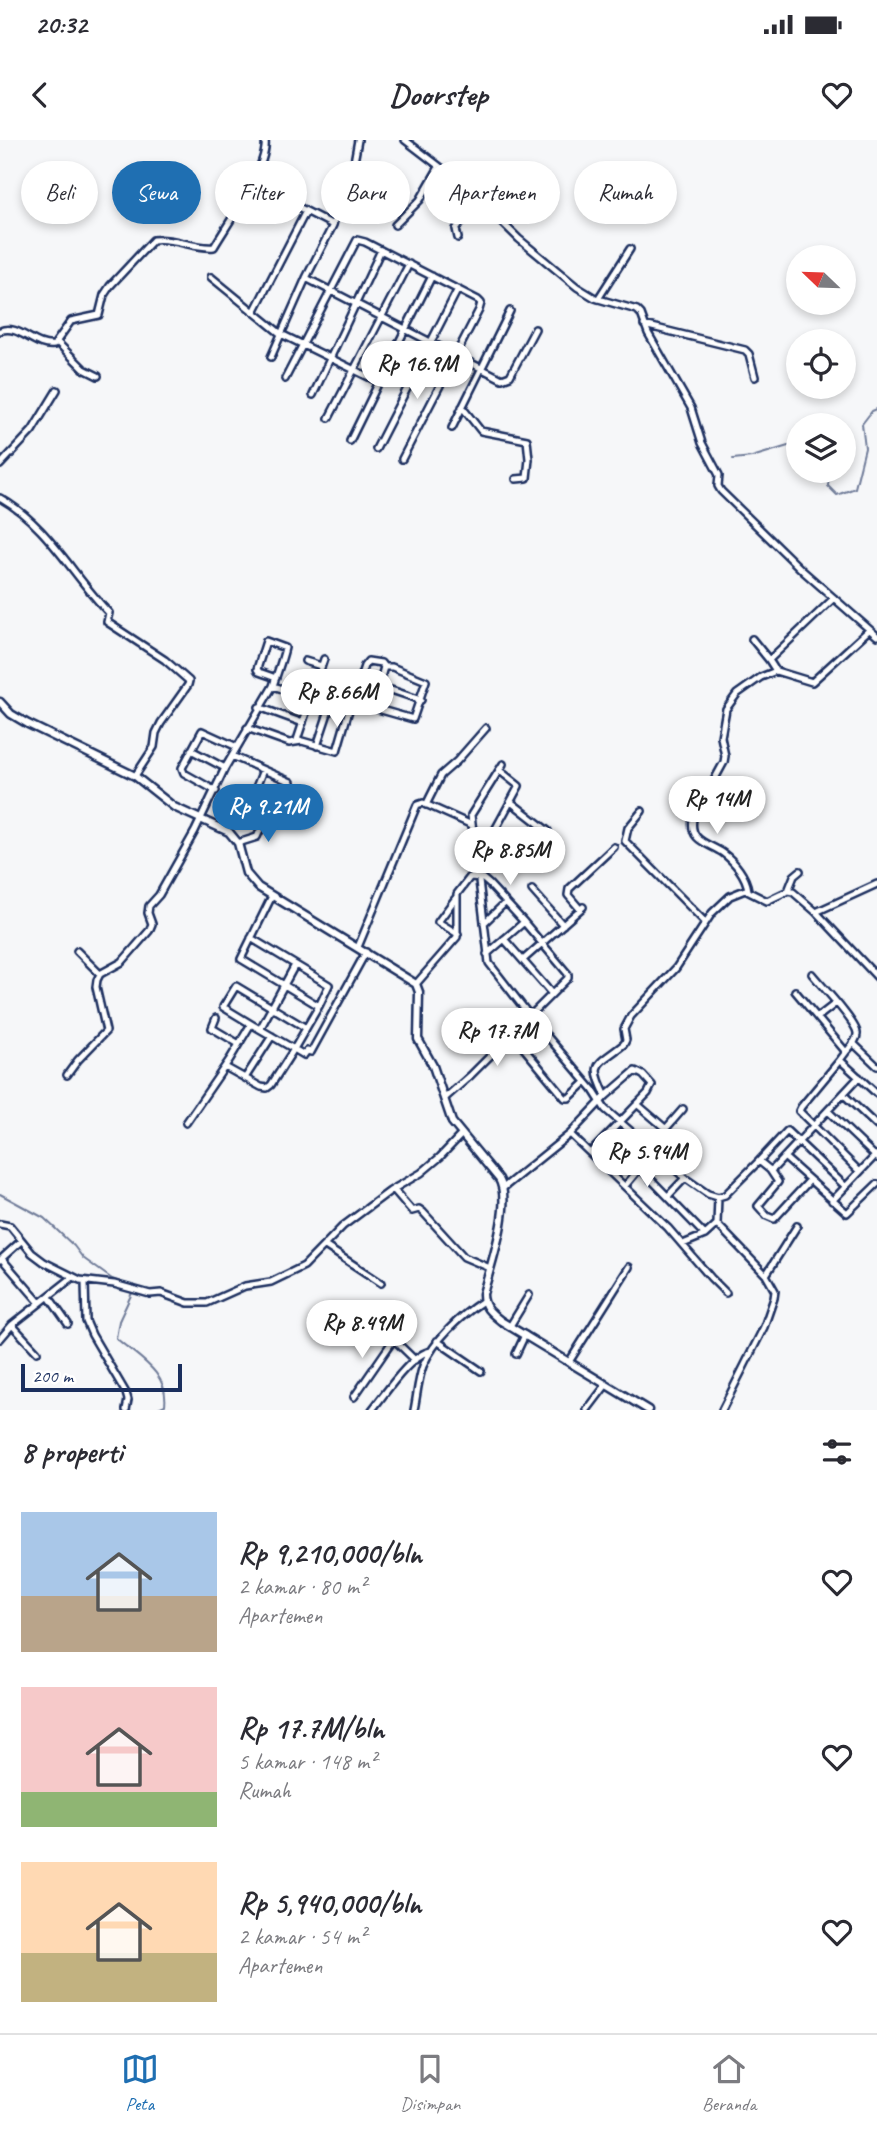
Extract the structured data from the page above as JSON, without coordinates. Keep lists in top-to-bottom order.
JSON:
{
  "scale_bar": "200 m",
  "north": "top left",
  "page": {
    "status": "20:32",
    "header": "Doorstep",
    "chip": [
      "Beli",
      "Sewa",
      "Filter",
      "Baru",
      "Apartemen",
      "Rumah"
    ],
    "price": [
      "Rp 16.9M",
      "Rp 8.66M",
      "Rp 14M",
      "Rp 9.21M",
      "Rp 8.85M",
      "Rp 17.7M",
      "Rp 5.94M",
      "Rp 8.49M"
    ],
    "scale": "200 m",
    "heading": "8 properti",
    "list": [
      {
        "name": "Rp 9,210,000/bln",
        "note": "2 kamar · 80 m² · Apartemen"
      },
      {
        "name": "Rp 17.7M/bln",
        "note": "5 kamar · 148 m² · Rumah"
      },
      {
        "name": "Rp 5,940,000/bln",
        "note": "2 kamar · 54 m² · Apartemen"
      }
    ],
    "tabs": ["Peta", "Disimpan", "Beranda"]
  }
}
